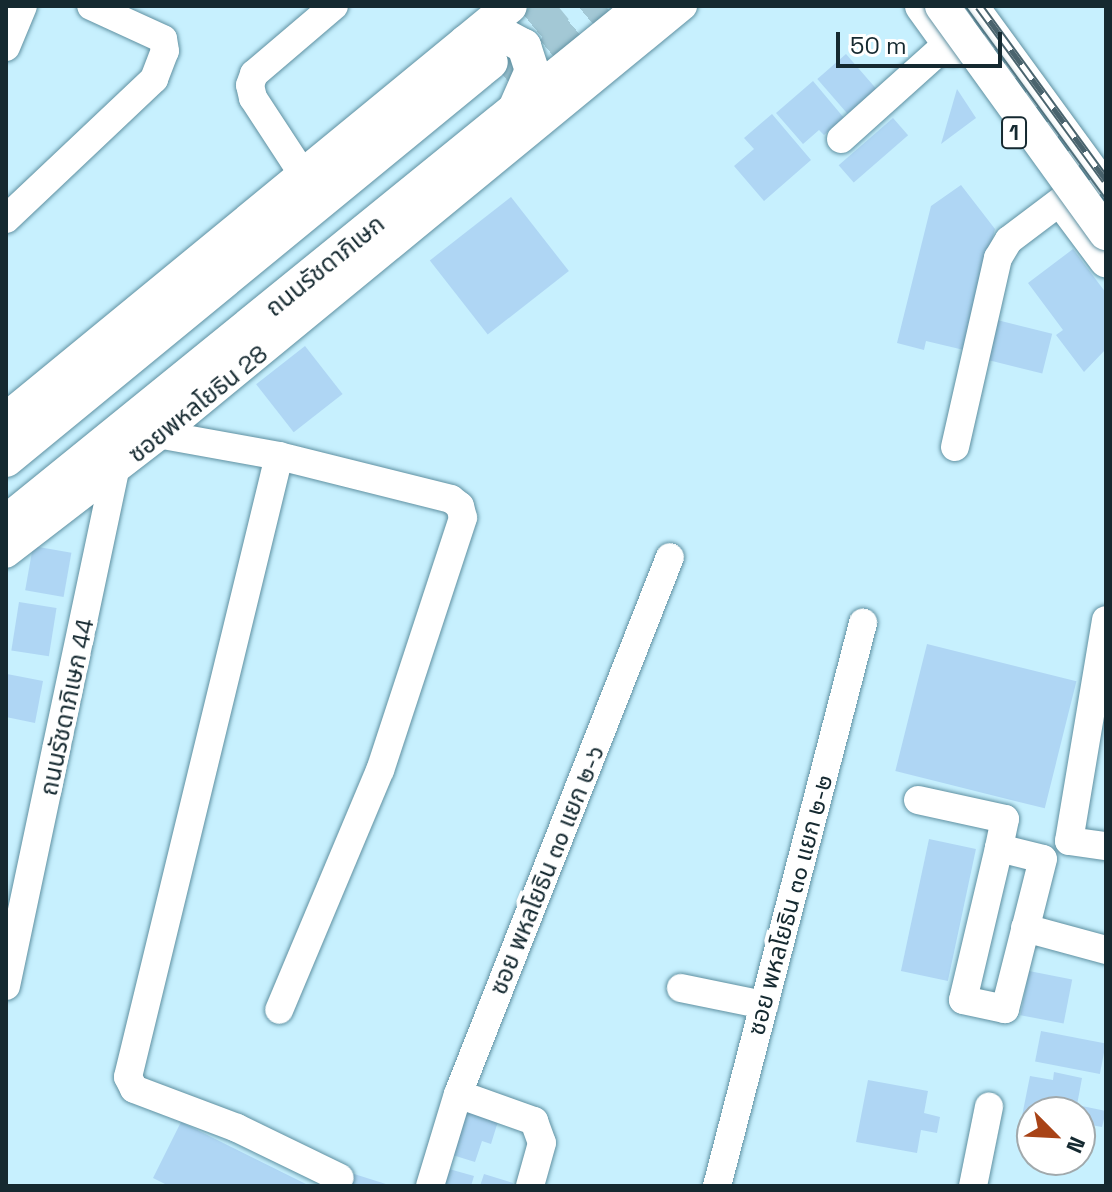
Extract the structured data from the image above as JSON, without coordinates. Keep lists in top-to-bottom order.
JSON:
{
  "streets": {
    "main road": ["1", "ถนนรัชดาภิเษก"],
    "street": [
      "ซอยพหลโยธิน 28",
      "ถนนรัชดาภิเษก 44",
      "ซอย พหลโยธิน ๓๐ แยก ๒-๖",
      "ซอย พหลโยธิน ๓๐ แยก ๒-๒"
    ]
  },
  "crossings": [
    ["ถนนรัชดาภิเษก", "ถนนรัชดาภิเษก 44"],
    ["ซอยพหลโยธิน 28", "ถนนรัชดาภิเษก 44"]
  ],
  "scale_bar": "50 m",
  "north": "bottom right"
}
